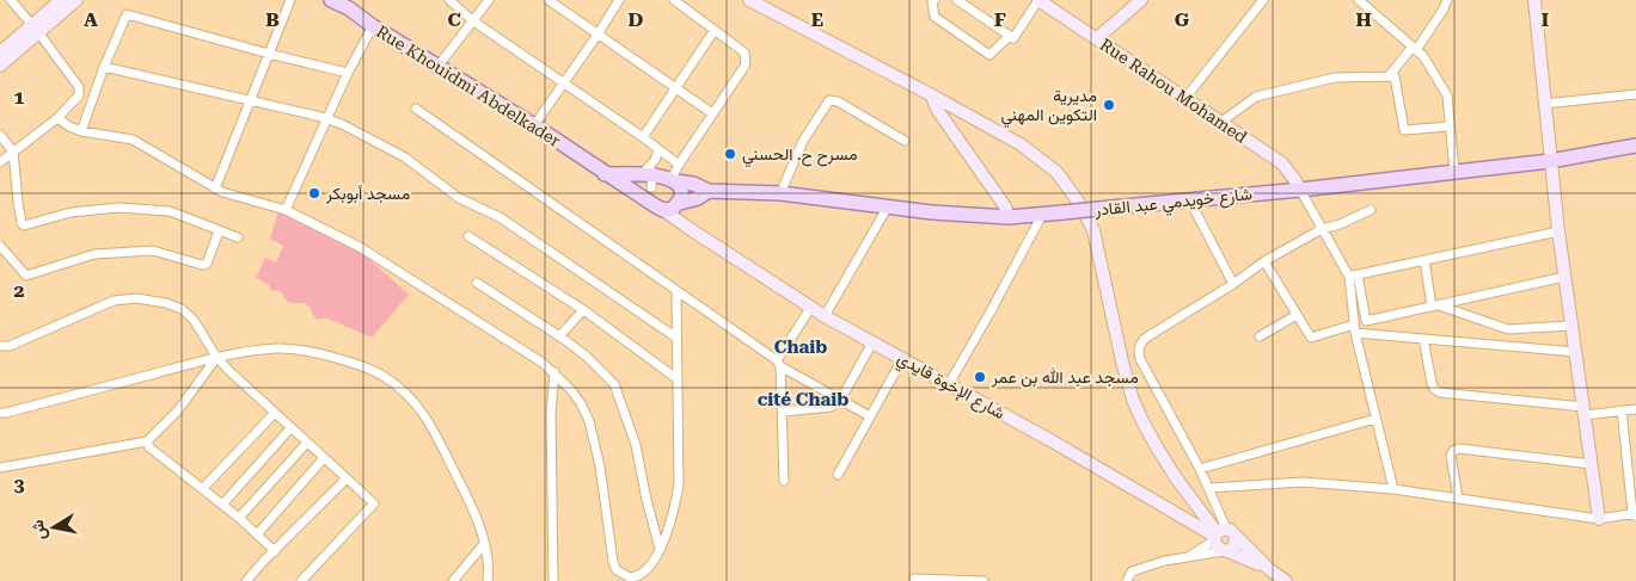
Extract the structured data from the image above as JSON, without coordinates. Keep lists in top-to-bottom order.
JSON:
{
  "streets": {
    "main road": ["Rue Khouidmi Abdelkader", "شارع خويدمي عبد القادر"],
    "street": ["Rue Rahou Mohamed", "شارع الإخوة قايدي"]
  },
  "crossings": [
    ["Rue Khouidmi Abdelkader", "شارع خويدمي عبد القادر"],
    ["Rue Rahou Mohamed", "شارع خويدمي عبد القادر"],
    ["شارع خويدمي عبد القادر", "شارع الإخوة قايدي"]
  ],
  "districts": ["Chaib", "cité Chaib"],
  "places": [
    "مديرية التكوين المهني",
    "مسرح ح. الحسني",
    "مسجد أبوبكر",
    "مسجد عبد الله بن عمر"
  ],
  "north": "left",
  "grid": {
    "columns": [
      "A",
      "B",
      "C",
      "D",
      "E",
      "F",
      "G",
      "H",
      "I"
    ],
    "rows": ["1", "2", "3"]
  }
}
